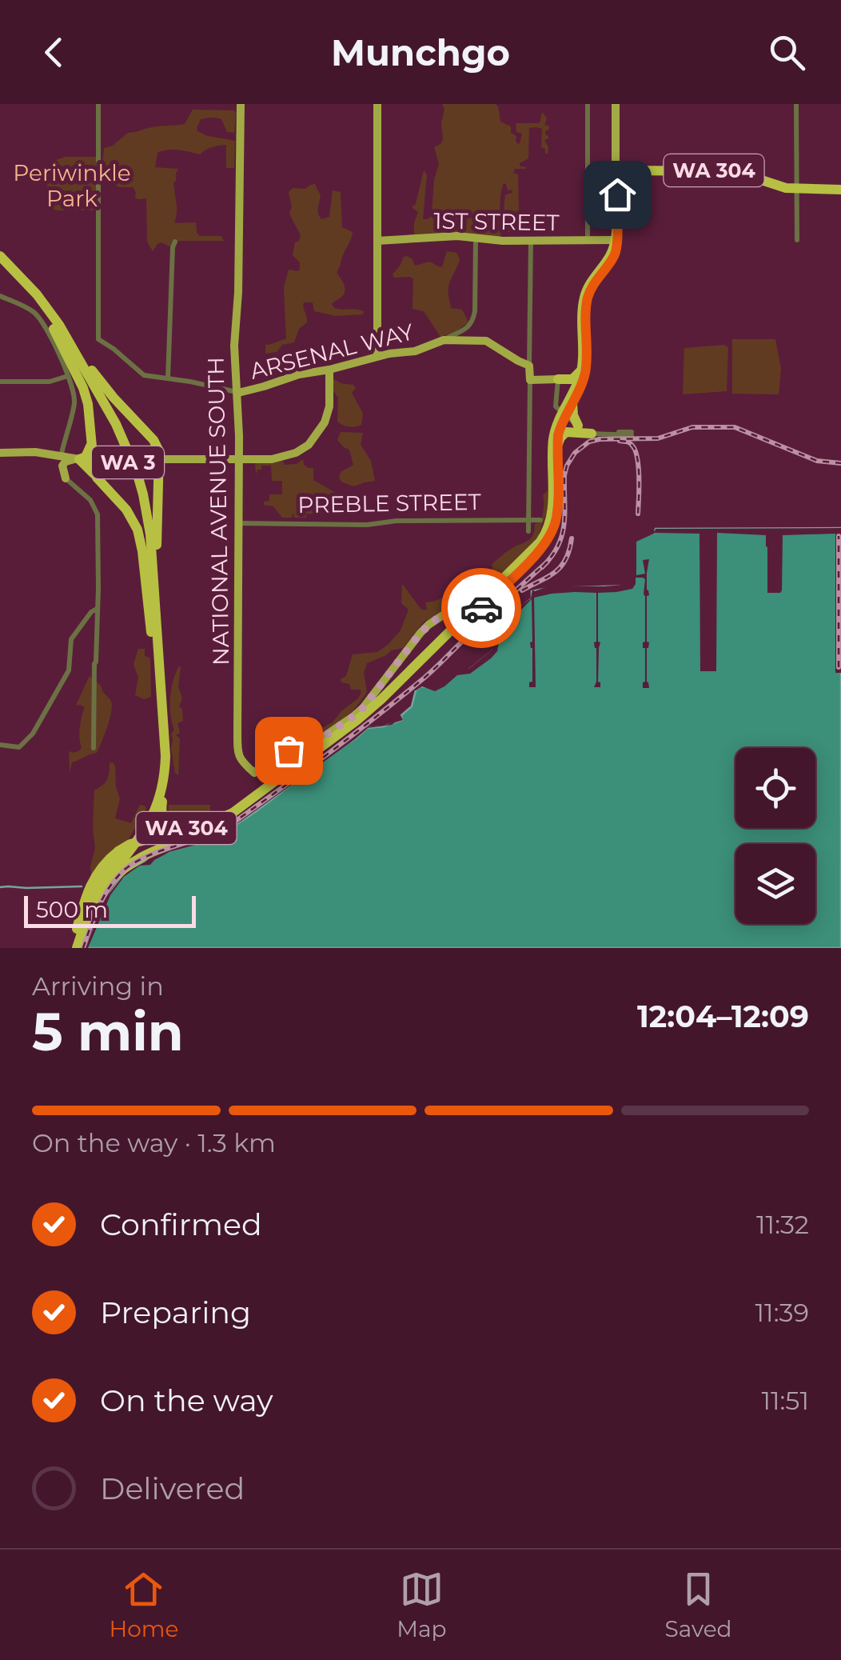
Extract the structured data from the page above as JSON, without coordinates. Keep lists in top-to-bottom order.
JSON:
{
  "streets": {
    "highway": ["WA 304", "WA 3"],
    "main road": ["1ST STREET", "ARSENAL WAY", "NATIONAL AVENUE SOUTH"],
    "street": ["PREBLE STREET"]
  },
  "crossings": [
    ["WA 304", "1ST STREET"],
    ["WA 304", "WA 3"],
    ["WA 304", "NATIONAL AVENUE SOUTH"],
    ["ARSENAL WAY", "NATIONAL AVENUE SOUTH"],
    ["PREBLE STREET", "NATIONAL AVENUE SOUTH"]
  ],
  "parks": ["Periwinkle Park"],
  "scale_bar": "500 m",
  "page": {
    "header": "Munchgo",
    "scale": "500 m",
    "heading": ["5 min", "Arriving in", "12:04–12:09"],
    "bar": "On the way · 1.3 km",
    "list": [
      ["Confirmed", "11:32"],
      ["Preparing", "11:39"],
      ["On the way", "11:51"],
      "Delivered"
    ],
    "tabs": ["Home", "Map", "Saved"]
  }
}
